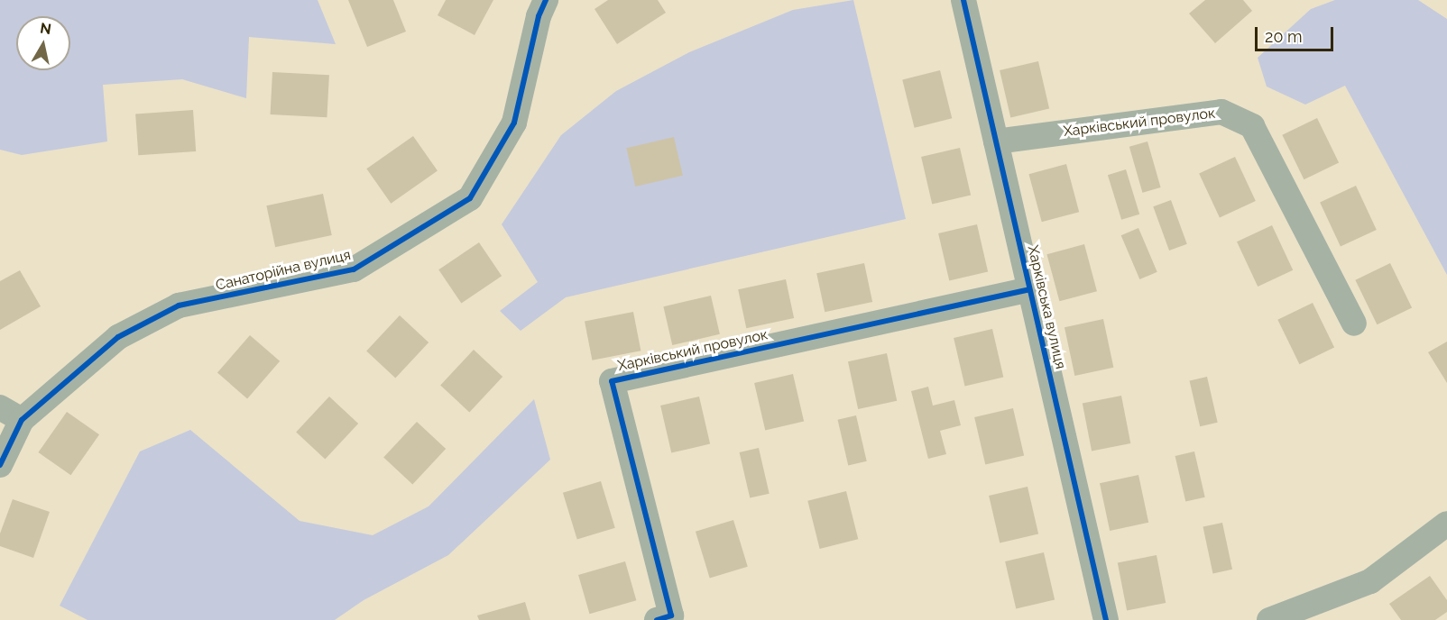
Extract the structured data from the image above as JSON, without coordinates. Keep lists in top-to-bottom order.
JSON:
{
  "streets": {
    "street": ["Харківський провулок", "Санаторійна вулиця", "Харківська вулиця"]
  },
  "crossings": [
    ["Харківський провулок", "Харківська вулиця"]
  ],
  "scale_bar": "20 m",
  "north": "top"
}
